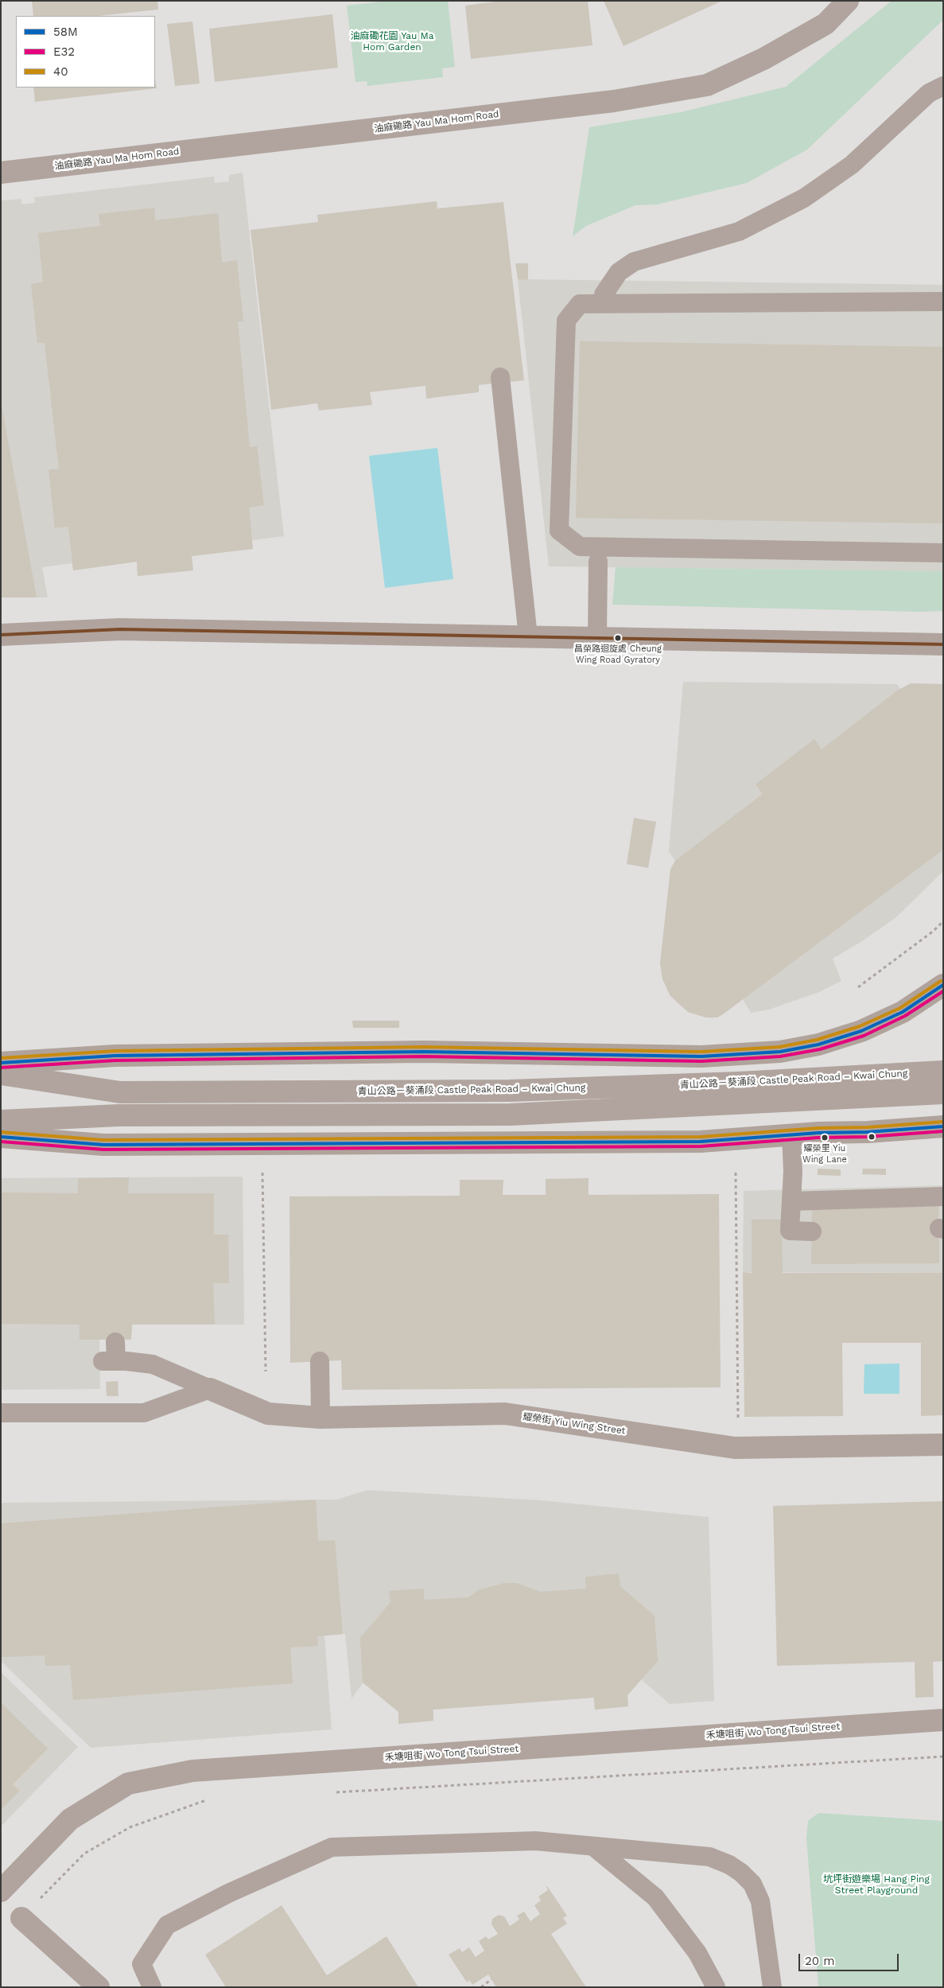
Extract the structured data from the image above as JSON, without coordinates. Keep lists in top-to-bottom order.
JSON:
{
  "streets": {
    "street": [
      "油麻磡路 Yau Ma Hom Road",
      "青山公路－葵涌段 Castle Peak Road – Kwai Chung",
      "耀榮街 Yiu Wing Street",
      "禾塘咀街 Wo Tong Tsui Street"
    ]
  },
  "parks": ["油麻磡花園 Yau Ma Hom Garden", "坑坪街遊樂場 Hang Ping Street Playground"],
  "places": ["昌榮路迴旋處 Cheung Wing Road Gyratory", "耀榮里 Yiu Wing Lane"],
  "lines": ["transit line 40", "transit line 58M", "transit line E32"],
  "legend": ["58M", "E32", "40"],
  "scale_bar": "20 m"
}
